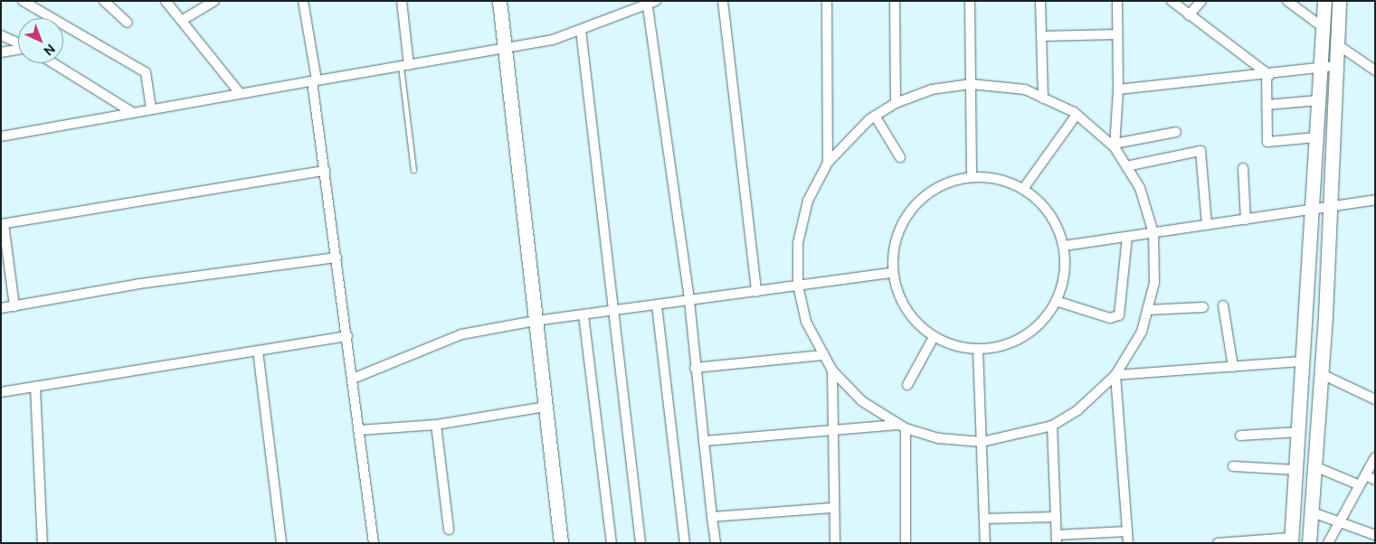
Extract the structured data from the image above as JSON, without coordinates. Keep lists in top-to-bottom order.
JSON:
{
  "north": "bottom right"
}
